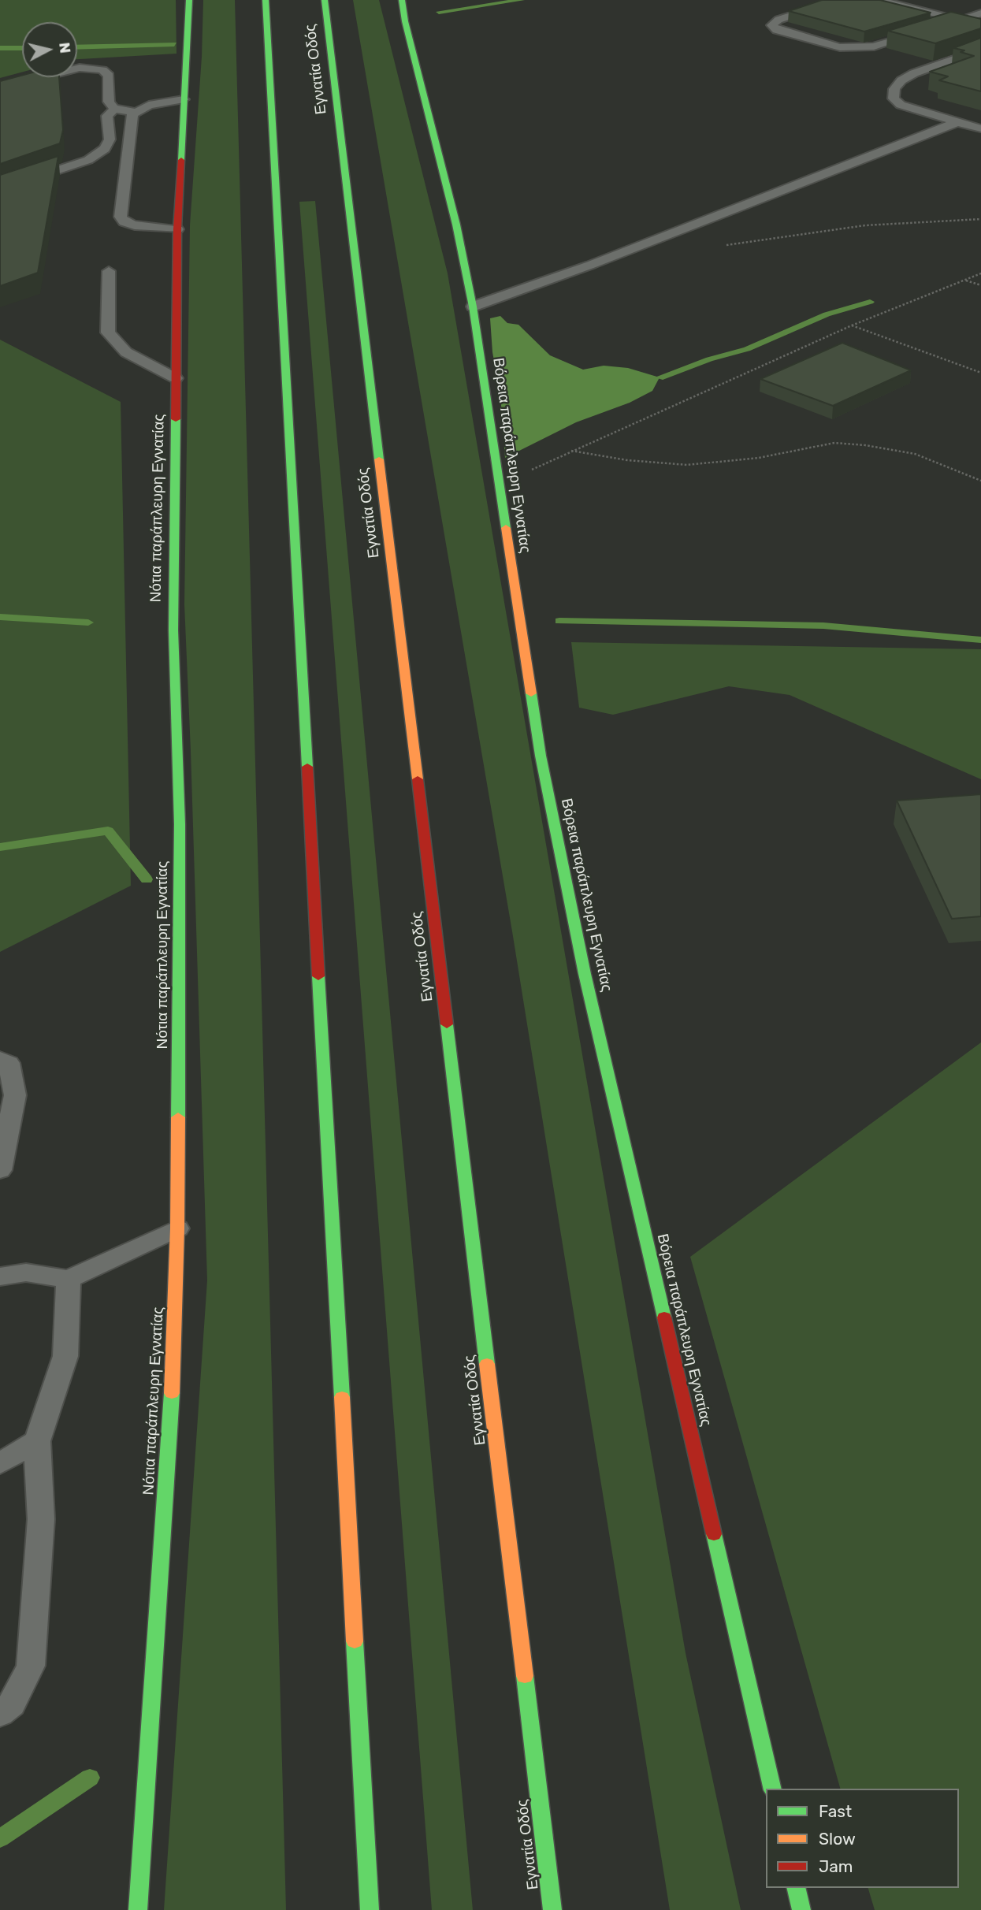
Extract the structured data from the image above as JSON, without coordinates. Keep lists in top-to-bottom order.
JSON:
{
  "streets": {
    "main road": ["Εγνατία Οδός", "Βόρεια παράπλευρη Εγνατίας", "Νότια παράπλευρη Εγνατίας"]
  },
  "legend": ["Fast", "Slow", "Jam"],
  "north": "right"
}
